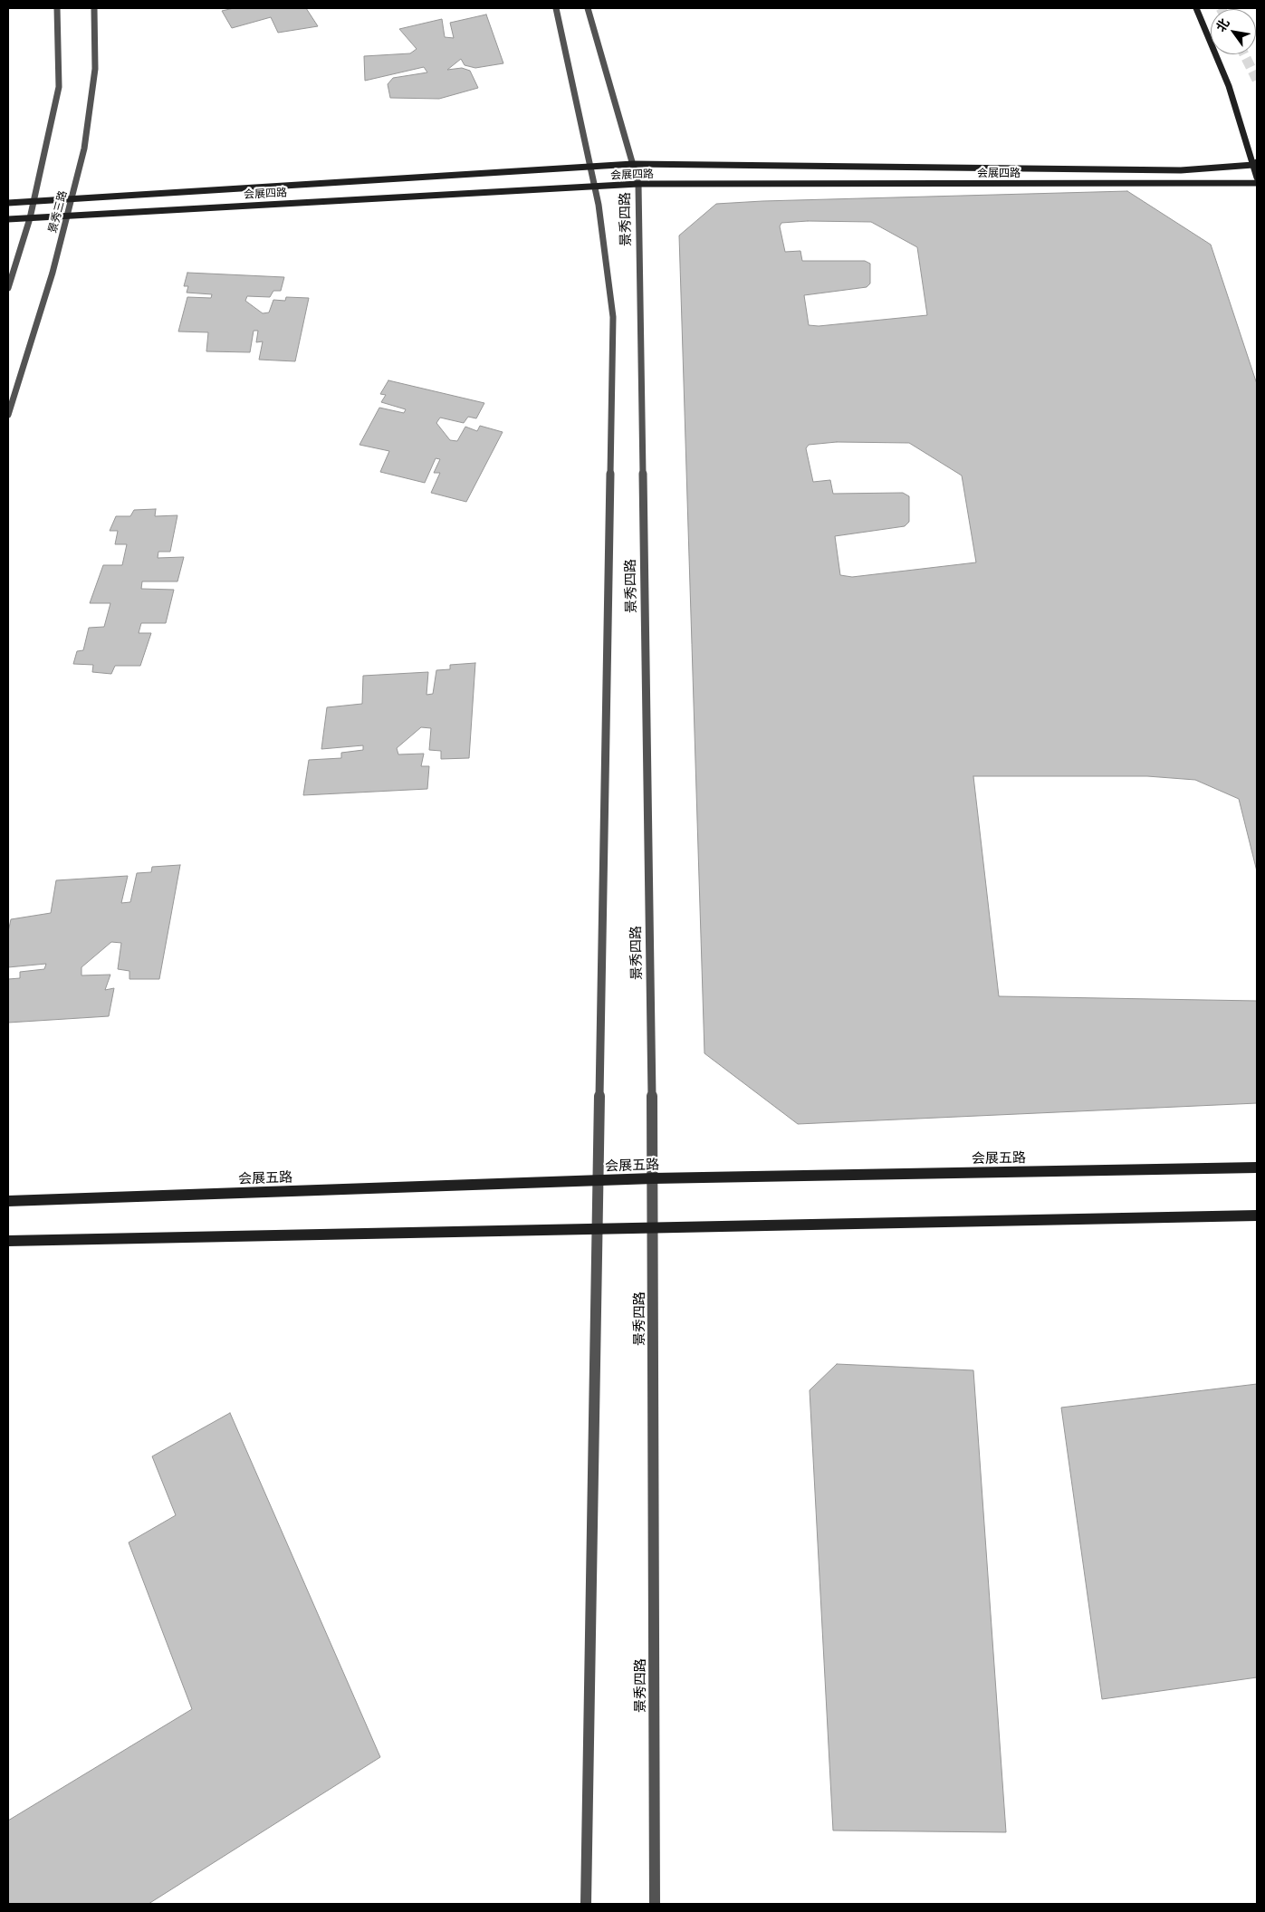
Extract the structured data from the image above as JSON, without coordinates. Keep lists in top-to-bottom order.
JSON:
{
  "streets": {
    "main road": ["会展四路", "会展五路"],
    "street": ["景秀三路", "景秀四路"]
  },
  "crossings": [
    ["会展四路", "景秀三路"],
    ["会展四路", "景秀四路"],
    ["景秀四路", "会展五路"]
  ],
  "north": "top left"
}
